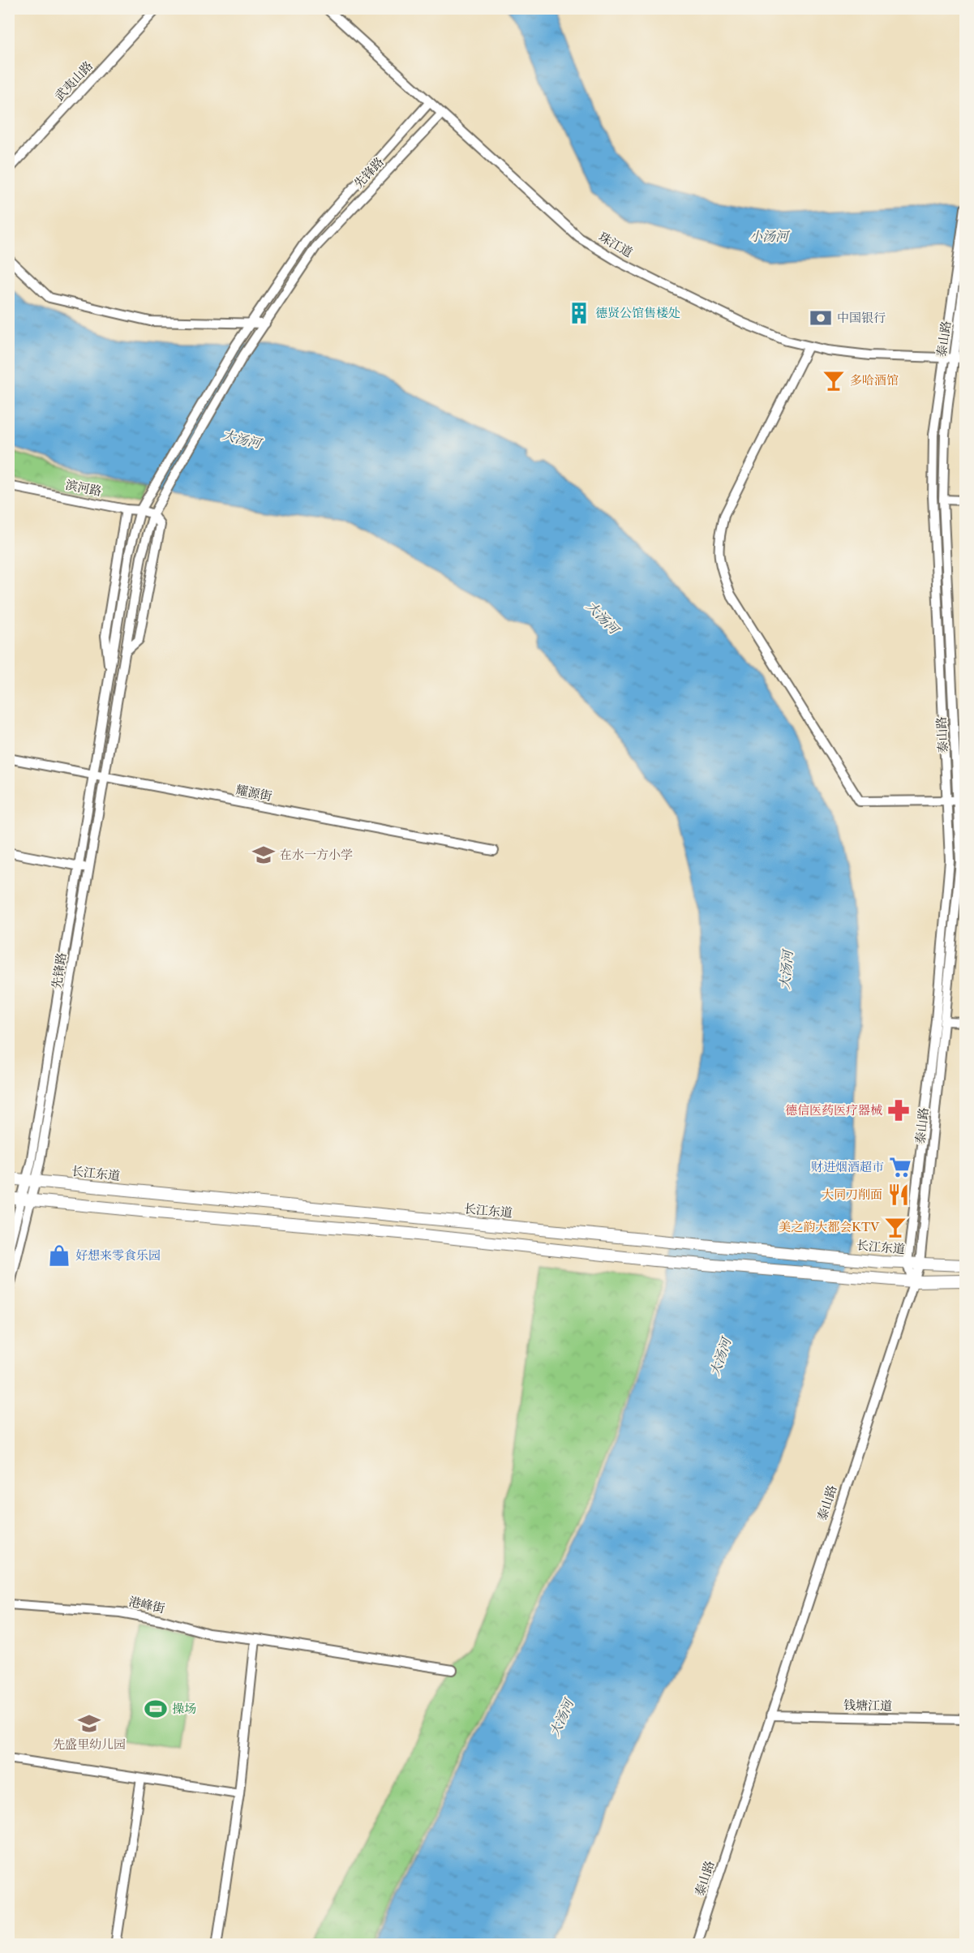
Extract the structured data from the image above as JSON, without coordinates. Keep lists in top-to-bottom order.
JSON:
{
  "streets": {
    "main road": ["长江东道"],
    "street": [
      "武夷山路",
      "先锋路",
      "珠江道",
      "泰山路",
      "滨河路",
      "耀源街",
      "港峰街",
      "钱塘江道"
    ]
  },
  "crossings": [
    ["先锋路", "珠江道"],
    ["先锋路", "滨河路"],
    ["先锋路", "耀源街"],
    ["先锋路", "长江东道"],
    ["珠江道", "泰山路"],
    ["泰山路", "长江东道"],
    ["泰山路", "钱塘江道"]
  ],
  "water": ["小汤河", "大汤河"],
  "places": {
    "building": ["德贤公馆售楼处"],
    "bank": ["中国银行"],
    "bar": ["多哈酒馆", "美之韵大都会KTV"],
    "school or university": ["在水一方小学", "先盛里幼儿园"],
    "pharmacy": ["德信医药医疗器械"],
    "supermarket": ["财进烟酒超市"],
    "restaurant": ["大同刀削面"],
    "shop": ["好想来零食乐园"],
    "sports": ["操场"]
  }
}
